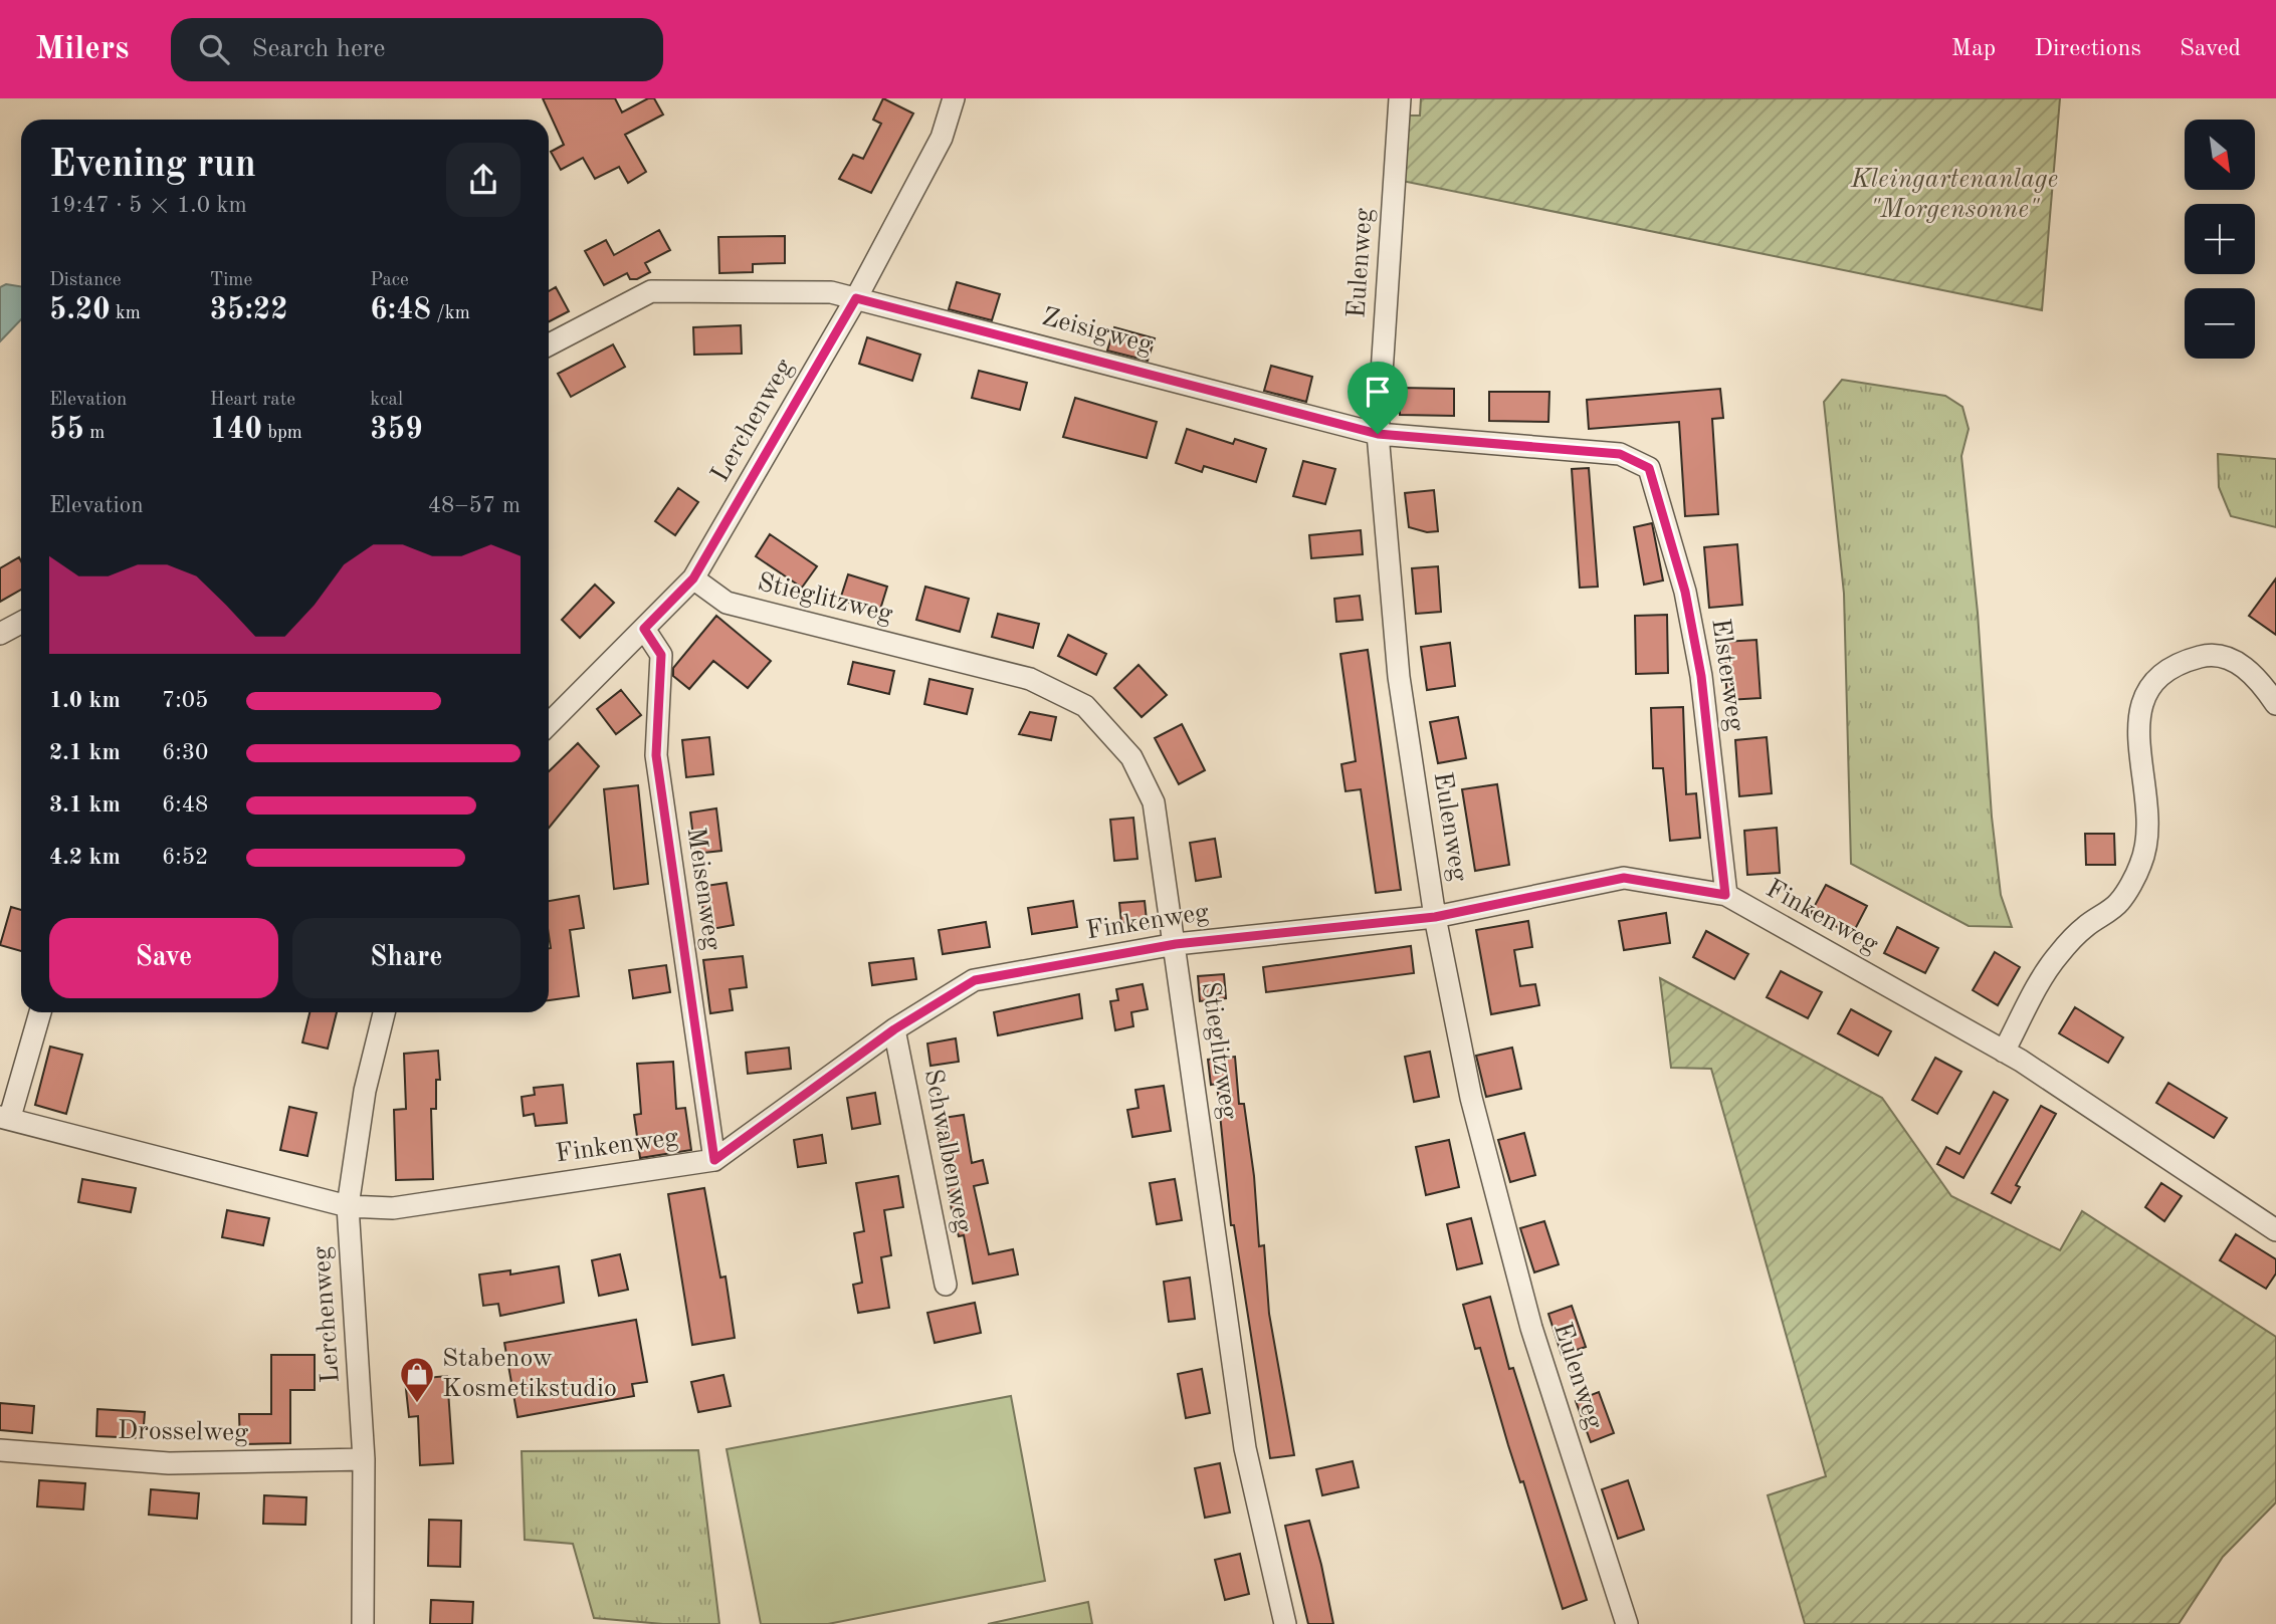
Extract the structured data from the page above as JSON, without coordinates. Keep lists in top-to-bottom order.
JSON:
{
  "streets": {
    "street": [
      "Eulenweg",
      "Zeisigweg",
      "Lerchenweg",
      "Stieglitzweg",
      "Elsterweg",
      "Meisenweg",
      "Finkenweg",
      "Schwalbenweg",
      "Drosselweg"
    ]
  },
  "crossings": [
    ["Eulenweg", "Zeisigweg"],
    ["Eulenweg", "Finkenweg"],
    ["Zeisigweg", "Lerchenweg"],
    ["Zeisigweg", "Elsterweg"],
    ["Lerchenweg", "Stieglitzweg"],
    ["Lerchenweg", "Meisenweg"],
    ["Lerchenweg", "Finkenweg"],
    ["Lerchenweg", "Drosselweg"],
    ["Stieglitzweg", "Finkenweg"],
    ["Elsterweg", "Finkenweg"],
    ["Meisenweg", "Finkenweg"],
    ["Finkenweg", "Schwalbenweg"]
  ],
  "parks": ["Kleingartenanlage \"Morgensonne\""],
  "places": {
    "shop": ["Stabenow Kosmetikstudio"]
  },
  "north": "bottom right",
  "page": {
    "header": "Milers",
    "search": "Search here",
    "nav": ["Map", "Directions", "Saved"],
    "map_buttons": ["+", "−"],
    "heading": ["Evening run", "19:47 · 5 × 1.0 km"],
    "stats": [
      ["Distance", "5.20 km"],
      ["Time", "35:22"],
      ["Pace", "6:48 /km"],
      ["Elevation", "55 m"],
      ["Heart rate", "140 bpm"],
      ["kcal", "359"]
    ],
    "chart": ["Elevation", "48–57 m"],
    "list": [
      {
        "name": "1.0 km",
        "note": "7:05"
      },
      {
        "name": "2.1 km",
        "note": "6:30"
      },
      {
        "name": "3.1 km",
        "note": "6:48"
      },
      {
        "name": "4.2 km",
        "note": "6:52"
      }
    ],
    "buttons": ["Save", "Share"]
  }
}
